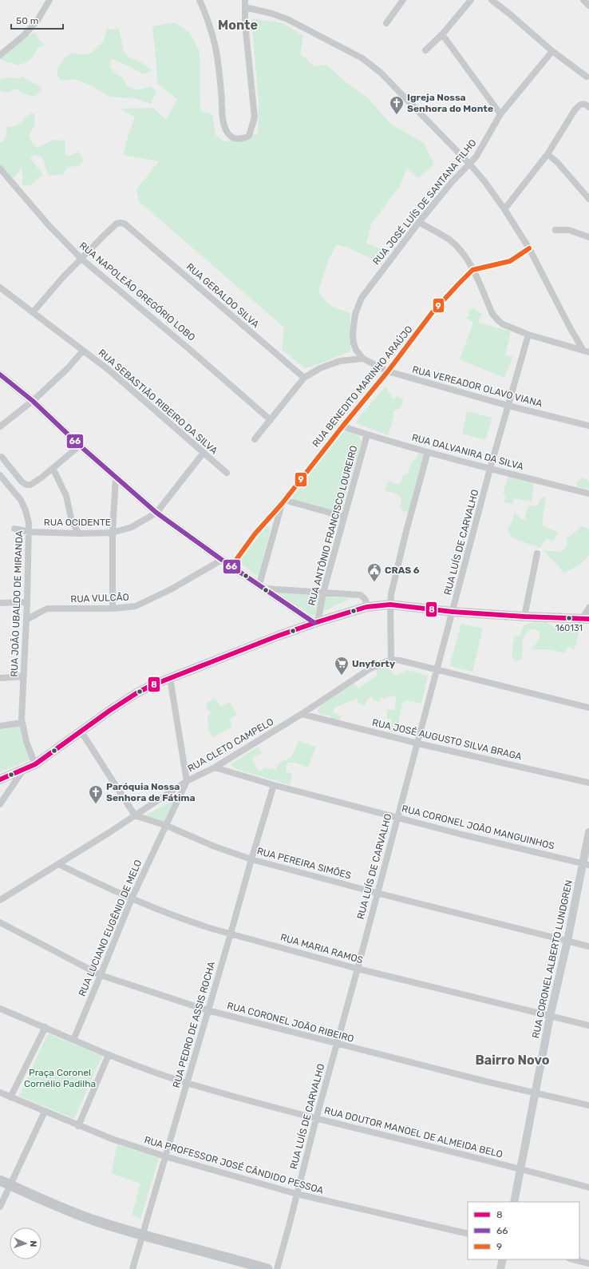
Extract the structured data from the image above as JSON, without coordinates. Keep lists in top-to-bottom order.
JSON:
{
  "streets": {
    "street": [
      "RUA JOSÉ LUÍS DE SANTANA FILHO",
      "RUA NAPOLEÃO GREGÓRIO LOBO",
      "RUA GERALDO SILVA",
      "RUA BENEDITO MARINHO ARAÚJO",
      "RUA VEREADOR OLAVO VIANA",
      "RUA SEBASTIÃO RIBEIRO DA SILVA",
      "RUA DALVANIRA DA SILVA",
      "RUA OCIDENTE",
      "RUA ANTÔNIO FRANCISCO LOUREIRO",
      "RUA LUÍS DE CARVALHO",
      "RUA VULCÃO",
      "RUA JOÃO UBALDO DE MIRANDA",
      "RUA JOSÉ AUGUSTO SILVA BRAGA",
      "RUA CLETO CAMPELO",
      "RUA CORONEL JOÃO MANGUINHOS",
      "RUA PEREIRA SIMÕES",
      "RUA LUCIANO EUGÊNIO DE MELO",
      "RUA MARIA RAMOS",
      "RUA CORONEL ALBERTO LUNDGREN",
      "RUA CORONEL JOÃO RIBEIRO",
      "RUA PEDRO DE ASSIS ROCHA",
      "RUA DOUTOR MANOEL DE ALMEIDA BELO",
      "RUA PROFESSOR JOSÉ CÂNDIDO PESSOA"
    ]
  },
  "crossings": [
    ["RUA JOSÉ LUÍS DE SANTANA FILHO", "RUA VEREADOR OLAVO VIANA"],
    ["RUA NAPOLEÃO GREGÓRIO LOBO", "RUA GERALDO SILVA"],
    ["RUA BENEDITO MARINHO ARAÚJO", "RUA VEREADOR OLAVO VIANA"],
    ["RUA BENEDITO MARINHO ARAÚJO", "RUA DALVANIRA DA SILVA"],
    ["RUA VEREADOR OLAVO VIANA", "RUA LUÍS DE CARVALHO"],
    ["RUA SEBASTIÃO RIBEIRO DA SILVA", "RUA OCIDENTE"],
    ["RUA DALVANIRA DA SILVA", "RUA ANTÔNIO FRANCISCO LOUREIRO"],
    ["RUA DALVANIRA DA SILVA", "RUA LUÍS DE CARVALHO"],
    ["RUA OCIDENTE", "RUA JOÃO UBALDO DE MIRANDA"],
    ["RUA LUÍS DE CARVALHO", "RUA JOSÉ AUGUSTO SILVA BRAGA"],
    ["RUA LUÍS DE CARVALHO", "RUA CORONEL JOÃO MANGUINHOS"],
    ["RUA LUÍS DE CARVALHO", "RUA PEREIRA SIMÕES"],
    ["RUA LUÍS DE CARVALHO", "RUA MARIA RAMOS"],
    ["RUA LUÍS DE CARVALHO", "RUA CORONEL JOÃO RIBEIRO"],
    ["RUA LUÍS DE CARVALHO", "RUA DOUTOR MANOEL DE ALMEIDA BELO"],
    ["RUA LUÍS DE CARVALHO", "RUA PROFESSOR JOSÉ CÂNDIDO PESSOA"],
    ["RUA VULCÃO", "RUA JOÃO UBALDO DE MIRANDA"],
    ["RUA JOSÉ AUGUSTO SILVA BRAGA", "RUA CLETO CAMPELO"],
    ["RUA CLETO CAMPELO", "RUA CORONEL JOÃO MANGUINHOS"],
    ["RUA CLETO CAMPELO", "RUA PEREIRA SIMÕES"],
    ["RUA CLETO CAMPELO", "RUA LUCIANO EUGÊNIO DE MELO"],
    ["RUA CLETO CAMPELO", "RUA MARIA RAMOS"],
    ["RUA CORONEL JOÃO MANGUINHOS", "RUA CORONEL ALBERTO LUNDGREN"],
    ["RUA CORONEL JOÃO MANGUINHOS", "RUA PEDRO DE ASSIS ROCHA"],
    ["RUA PEREIRA SIMÕES", "RUA LUCIANO EUGÊNIO DE MELO"],
    ["RUA PEREIRA SIMÕES", "RUA CORONEL ALBERTO LUNDGREN"],
    ["RUA PEREIRA SIMÕES", "RUA PEDRO DE ASSIS ROCHA"],
    ["RUA LUCIANO EUGÊNIO DE MELO", "RUA MARIA RAMOS"],
    ["RUA LUCIANO EUGÊNIO DE MELO", "RUA CORONEL JOÃO RIBEIRO"],
    ["RUA LUCIANO EUGÊNIO DE MELO", "RUA DOUTOR MANOEL DE ALMEIDA BELO"],
    ["RUA MARIA RAMOS", "RUA CORONEL ALBERTO LUNDGREN"],
    ["RUA MARIA RAMOS", "RUA PEDRO DE ASSIS ROCHA"],
    ["RUA CORONEL ALBERTO LUNDGREN", "RUA CORONEL JOÃO RIBEIRO"],
    ["RUA CORONEL ALBERTO LUNDGREN", "RUA DOUTOR MANOEL DE ALMEIDA BELO"],
    ["RUA CORONEL JOÃO RIBEIRO", "RUA PEDRO DE ASSIS ROCHA"],
    ["RUA PEDRO DE ASSIS ROCHA", "RUA DOUTOR MANOEL DE ALMEIDA BELO"],
    ["RUA PEDRO DE ASSIS ROCHA", "RUA PROFESSOR JOSÉ CÂNDIDO PESSOA"]
  ],
  "districts": ["Monte", "Bairro Novo"],
  "parks": ["Praça Coronel Cornélio Padilha"],
  "places": {
    "church": ["Igreja Nossa Senhora do Monte", "Paróquia Nossa Senhora de Fátima"],
    "public building": ["CRAS 6"],
    "other": ["160131"],
    "supermarket": ["Unyforty"]
  },
  "lines": ["transit line 9", "transit line 66", "transit line 8"],
  "legend": ["8", "66", "9"],
  "scale_bar": "50 m",
  "north": "right"
}
